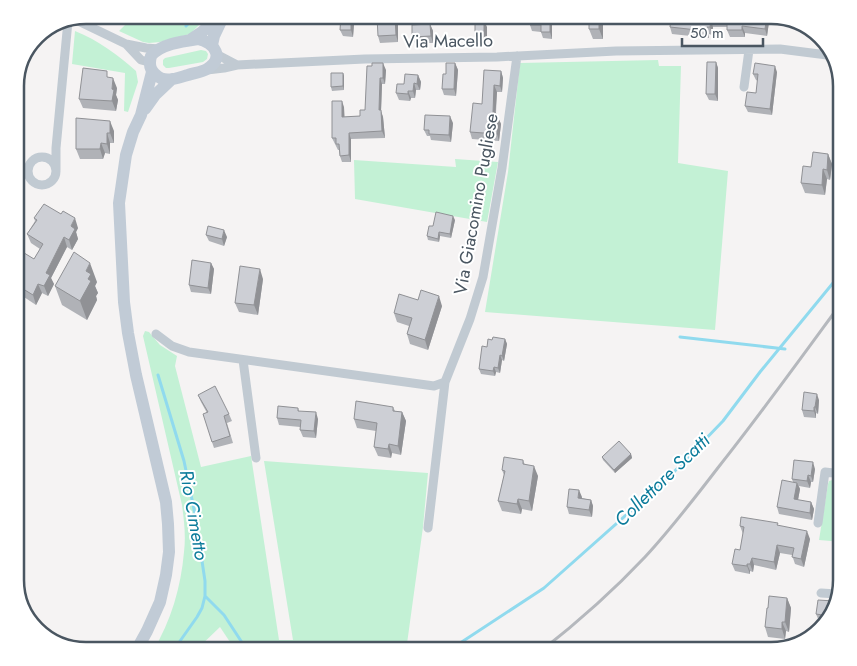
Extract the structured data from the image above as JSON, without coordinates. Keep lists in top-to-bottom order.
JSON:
{
  "streets": {
    "street": ["Via Macello", "Via Giacomino Pugliese"]
  },
  "crossings": [
    ["Via Macello", "Via Giacomino Pugliese"]
  ],
  "water": ["Collettore Scatti", "Rio Cimetto"],
  "scale_bar": "50 m"
}
